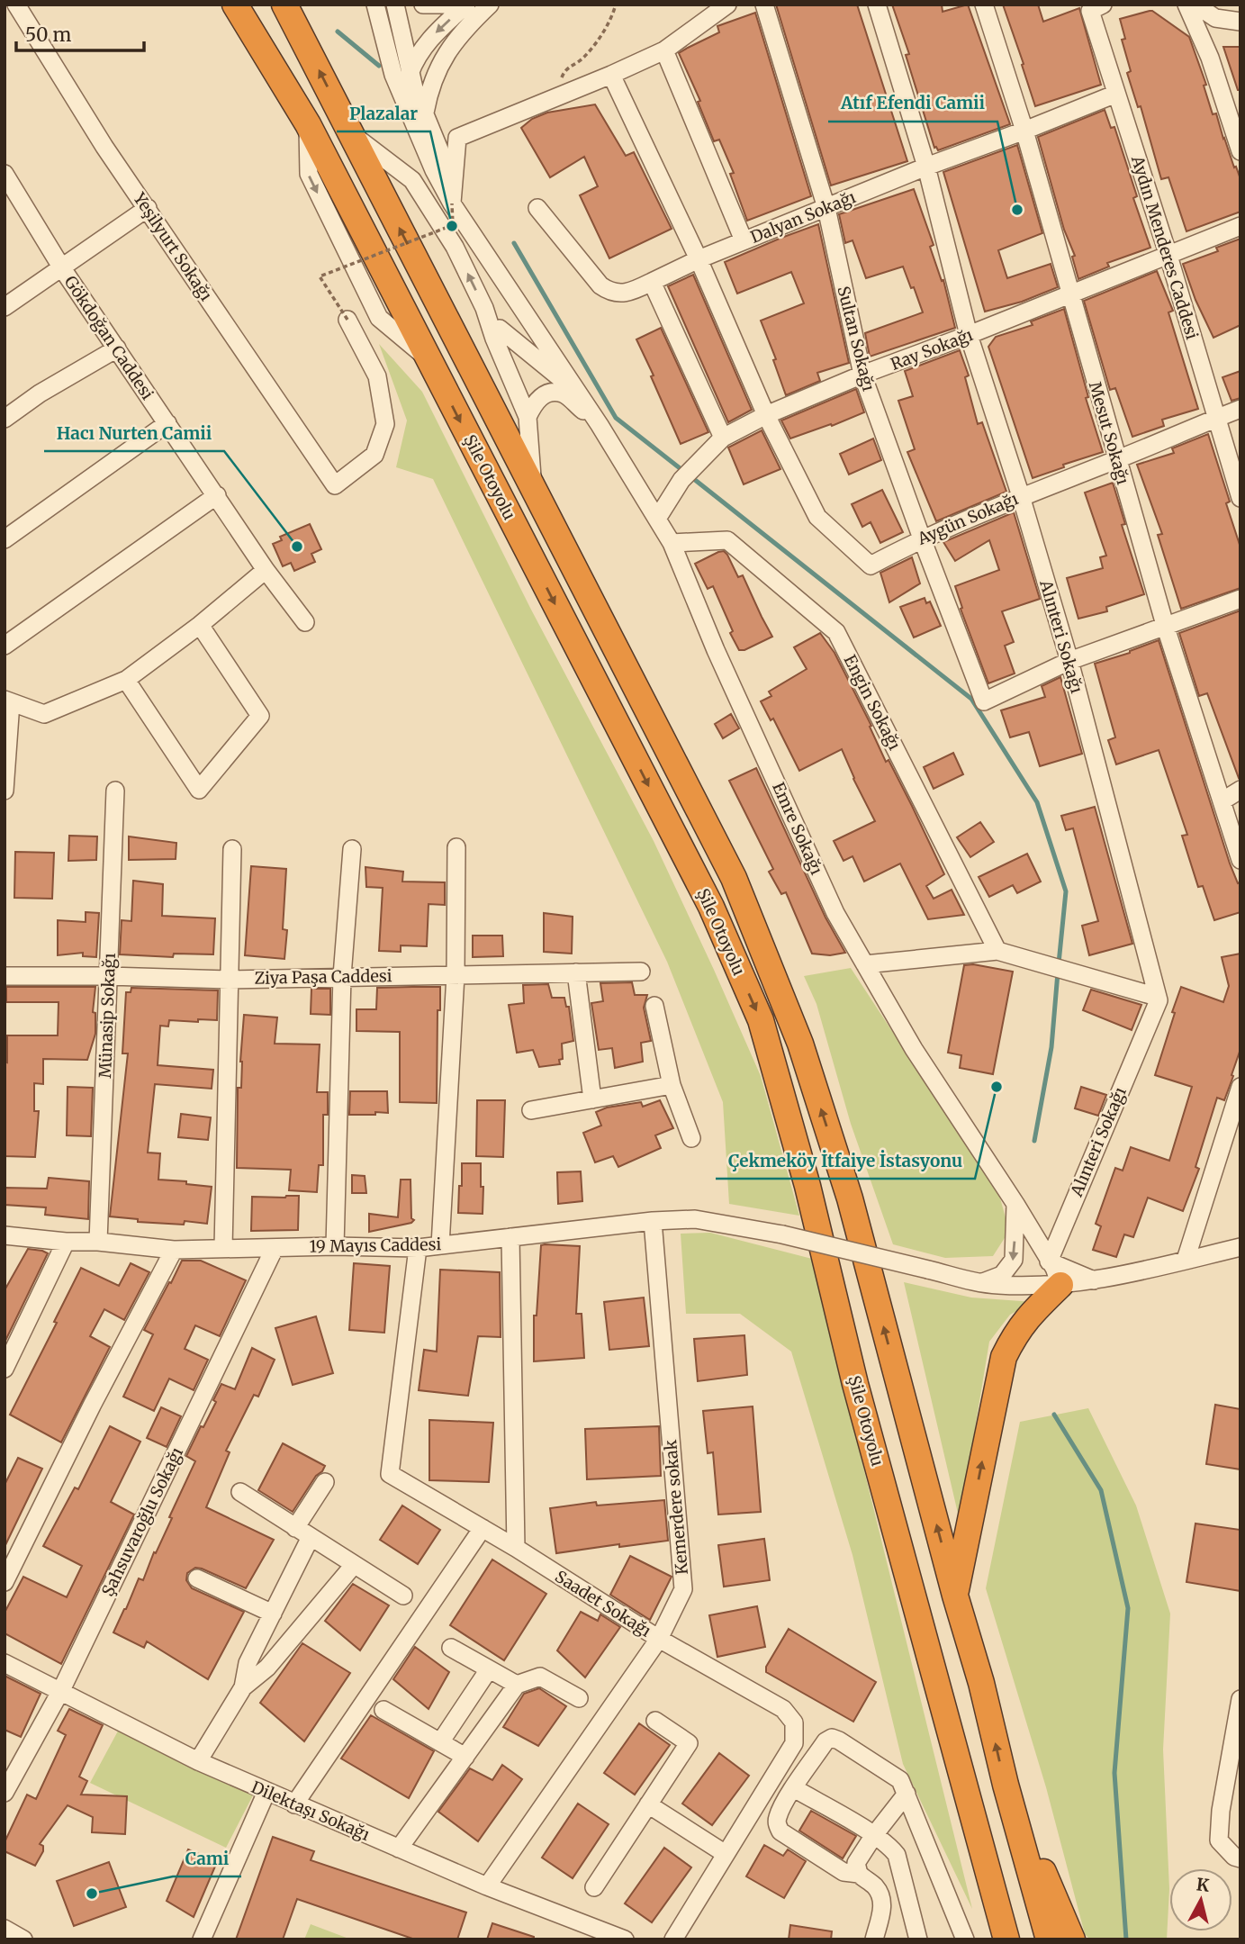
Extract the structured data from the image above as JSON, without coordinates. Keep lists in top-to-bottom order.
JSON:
{
  "streets": {
    "highway": ["Şile Otoyolu"],
    "street": [
      "Dalyan Sokağı",
      "Yeşilyurt Sokağı",
      "Aydın Menderes Caddesi",
      "Gökdoğan Caddesi",
      "Sultan Sokağı",
      "Ray Sokağı",
      "Mesut Sokağı",
      "Aygün Sokağı",
      "Alınteri Sokağı",
      "Engin Sokağı",
      "Emre Sokağı",
      "Ziya Paşa Caddesi",
      "Münasip Sokağı",
      "19 Mayıs Caddesi",
      "Kemerdere sokak",
      "Şahsuvaroğlu Sokağı",
      "Saadet Sokağı",
      "Dilektaşı Sokağı"
    ]
  },
  "crossings": [
    ["Dalyan Sokağı", "Aydın Menderes Caddesi"],
    ["Dalyan Sokağı", "Sultan Sokağı"],
    ["Dalyan Sokağı", "Mesut Sokağı"],
    ["Dalyan Sokağı", "Alınteri Sokağı"],
    ["Aydın Menderes Caddesi", "Ray Sokağı"],
    ["Aydın Menderes Caddesi", "Aygün Sokağı"],
    ["Sultan Sokağı", "Ray Sokağı"],
    ["Sultan Sokağı", "Aygün Sokağı"],
    ["Sultan Sokağı", "Alınteri Sokağı"],
    ["Ray Sokağı", "Mesut Sokağı"],
    ["Ray Sokağı", "Aygün Sokağı"],
    ["Ray Sokağı", "Alınteri Sokağı"],
    ["Ray Sokağı", "Emre Sokağı"],
    ["Mesut Sokağı", "Aygün Sokağı"],
    ["Aygün Sokağı", "Alınteri Sokağı"],
    ["Alınteri Sokağı", "Emre Sokağı"],
    ["Engin Sokağı", "Emre Sokağı"],
    ["Emre Sokağı", "19 Mayıs Caddesi"],
    ["Ziya Paşa Caddesi", "Münasip Sokağı"],
    ["Münasip Sokağı", "19 Mayıs Caddesi"],
    ["19 Mayıs Caddesi", "Kemerdere sokak"],
    ["19 Mayıs Caddesi", "Şahsuvaroğlu Sokağı"],
    ["19 Mayıs Caddesi", "Saadet Sokağı"],
    ["Kemerdere sokak", "Saadet Sokağı"],
    ["Kemerdere sokak", "Dilektaşı Sokağı"],
    ["Şahsuvaroğlu Sokağı", "Dilektaşı Sokağı"]
  ],
  "places": [
    "Atıf Efendi Camii",
    "Plazalar",
    "Hacı Nurten Camii",
    "Çekmeköy İtfaiye İstasyonu",
    "Cami"
  ],
  "scale_bar": "50 m",
  "north": "top"
}
